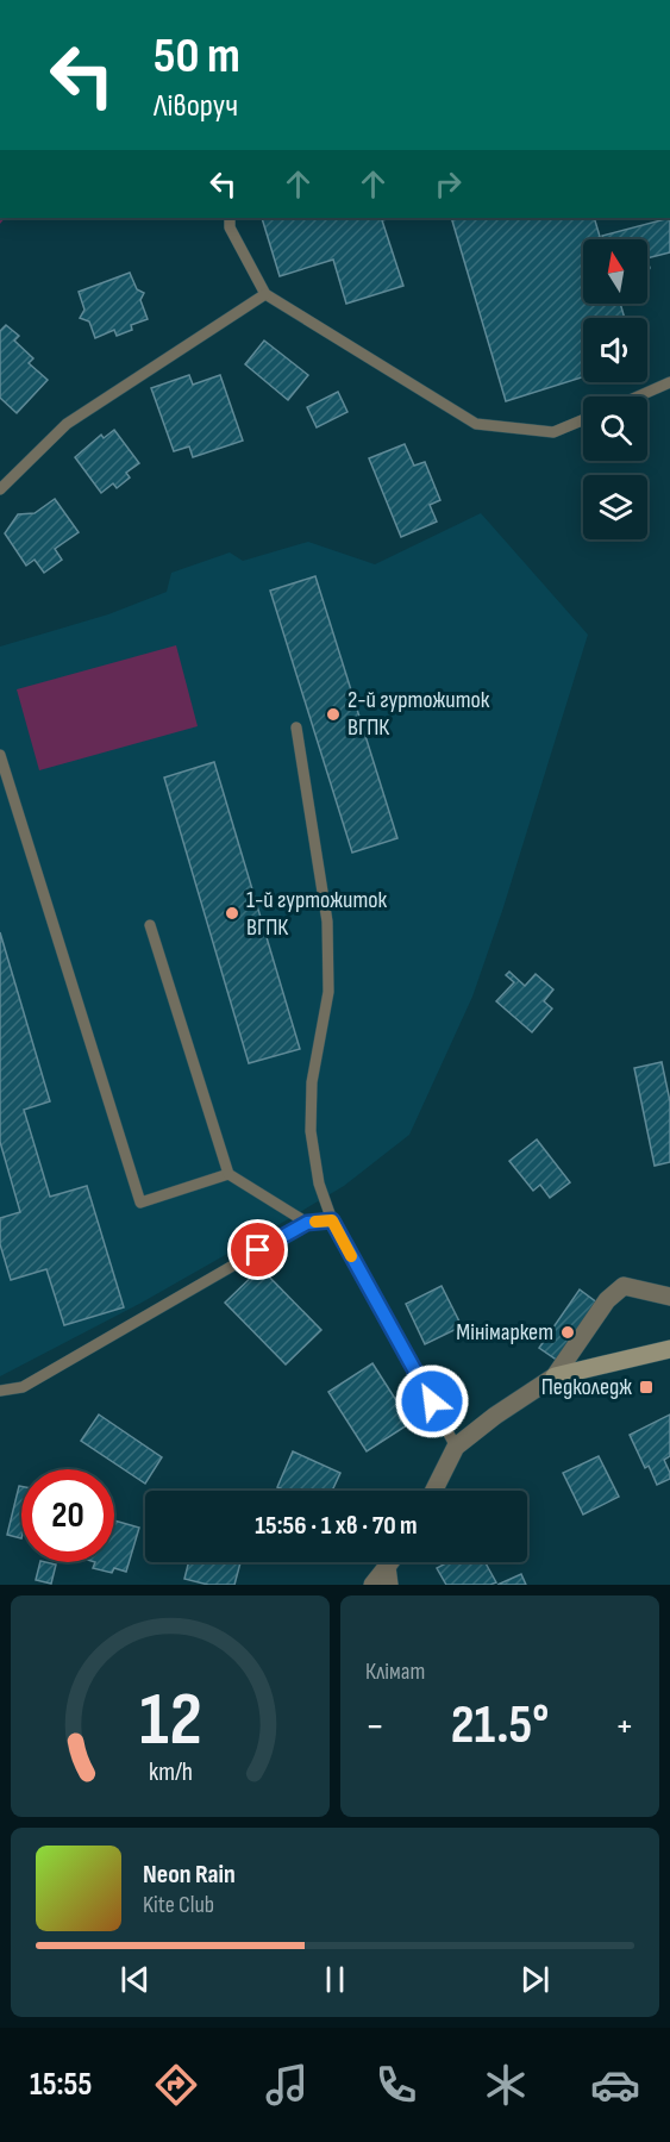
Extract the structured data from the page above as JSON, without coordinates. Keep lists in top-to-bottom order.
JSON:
{
  "places": {
    "other": ["2-й гуртожиток ВГПК", "1-й гуртожиток ВГПК", "Мінімаркет"],
    "transit": ["Педколедж"]
  },
  "north": "top",
  "page": {
    "turn": ["50 m", "Ліворуч"],
    "limit": "20",
    "trip": "15:56 · 1 хв · 70 m",
    "tile": "Клімат",
    "heat": ["−", "21.5°", "+"],
    "song": ["Neon Rain", "Kite Club"],
    "tabs": "15:55",
    "gauge": ["12", "km/h"]
  }
}
